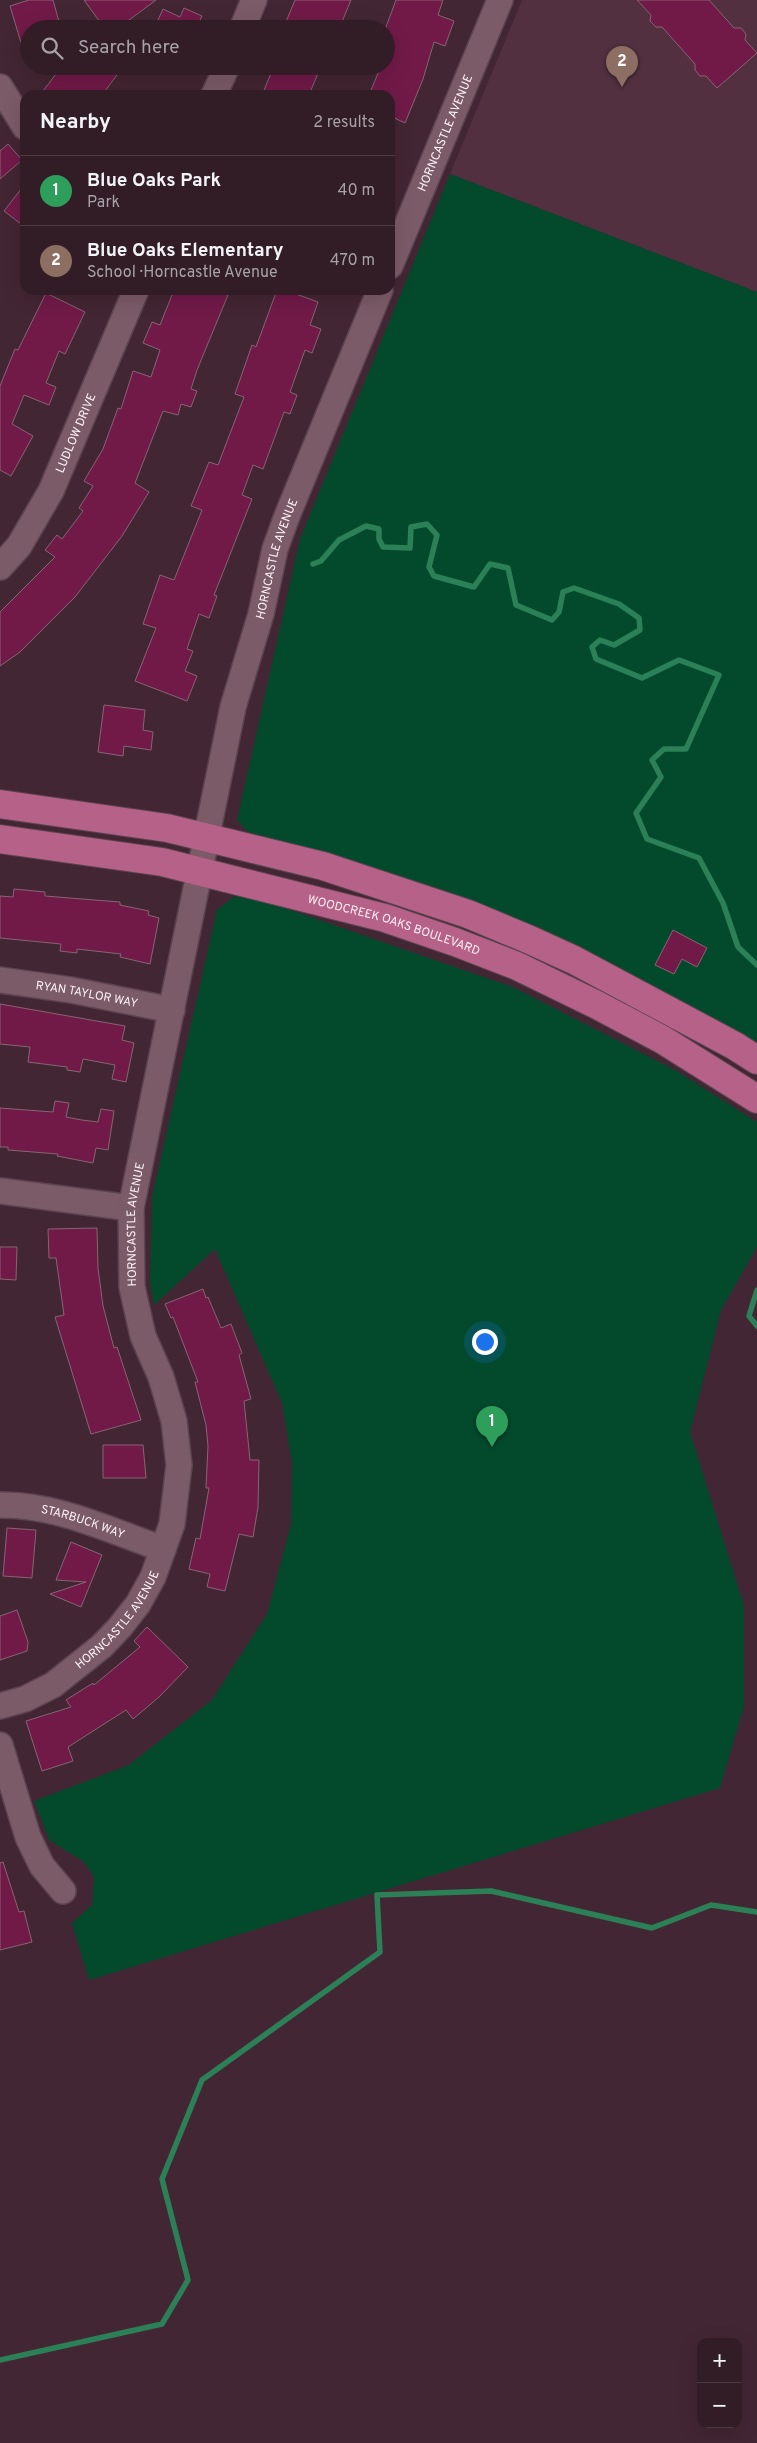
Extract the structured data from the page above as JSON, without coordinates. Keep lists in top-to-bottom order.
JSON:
{
  "streets": {
    "main road": ["WOODCREEK OAKS BOULEVARD"],
    "street": [
      "HORNCASTLE AVENUE",
      "LUDLOW DRIVE",
      "RYAN TAYLOR WAY",
      "STARBUCK WAY"
    ]
  },
  "crossings": [
    ["HORNCASTLE AVENUE", "WOODCREEK OAKS BOULEVARD"],
    ["HORNCASTLE AVENUE", "RYAN TAYLOR WAY"],
    ["HORNCASTLE AVENUE", "STARBUCK WAY"]
  ],
  "page": {
    "search": "Search here",
    "pins": ["2", "1"],
    "heading": ["Nearby", "2 results"],
    "list": [
      {
        "mark": "1",
        "name": "Blue Oaks Park",
        "note": "Park",
        "value": "40 m"
      },
      {
        "mark": "2",
        "name": "Blue Oaks Elementary",
        "note": "School · Horncastle Avenue",
        "value": "470 m"
      }
    ],
    "map_buttons": ["+", "−"]
  }
}
